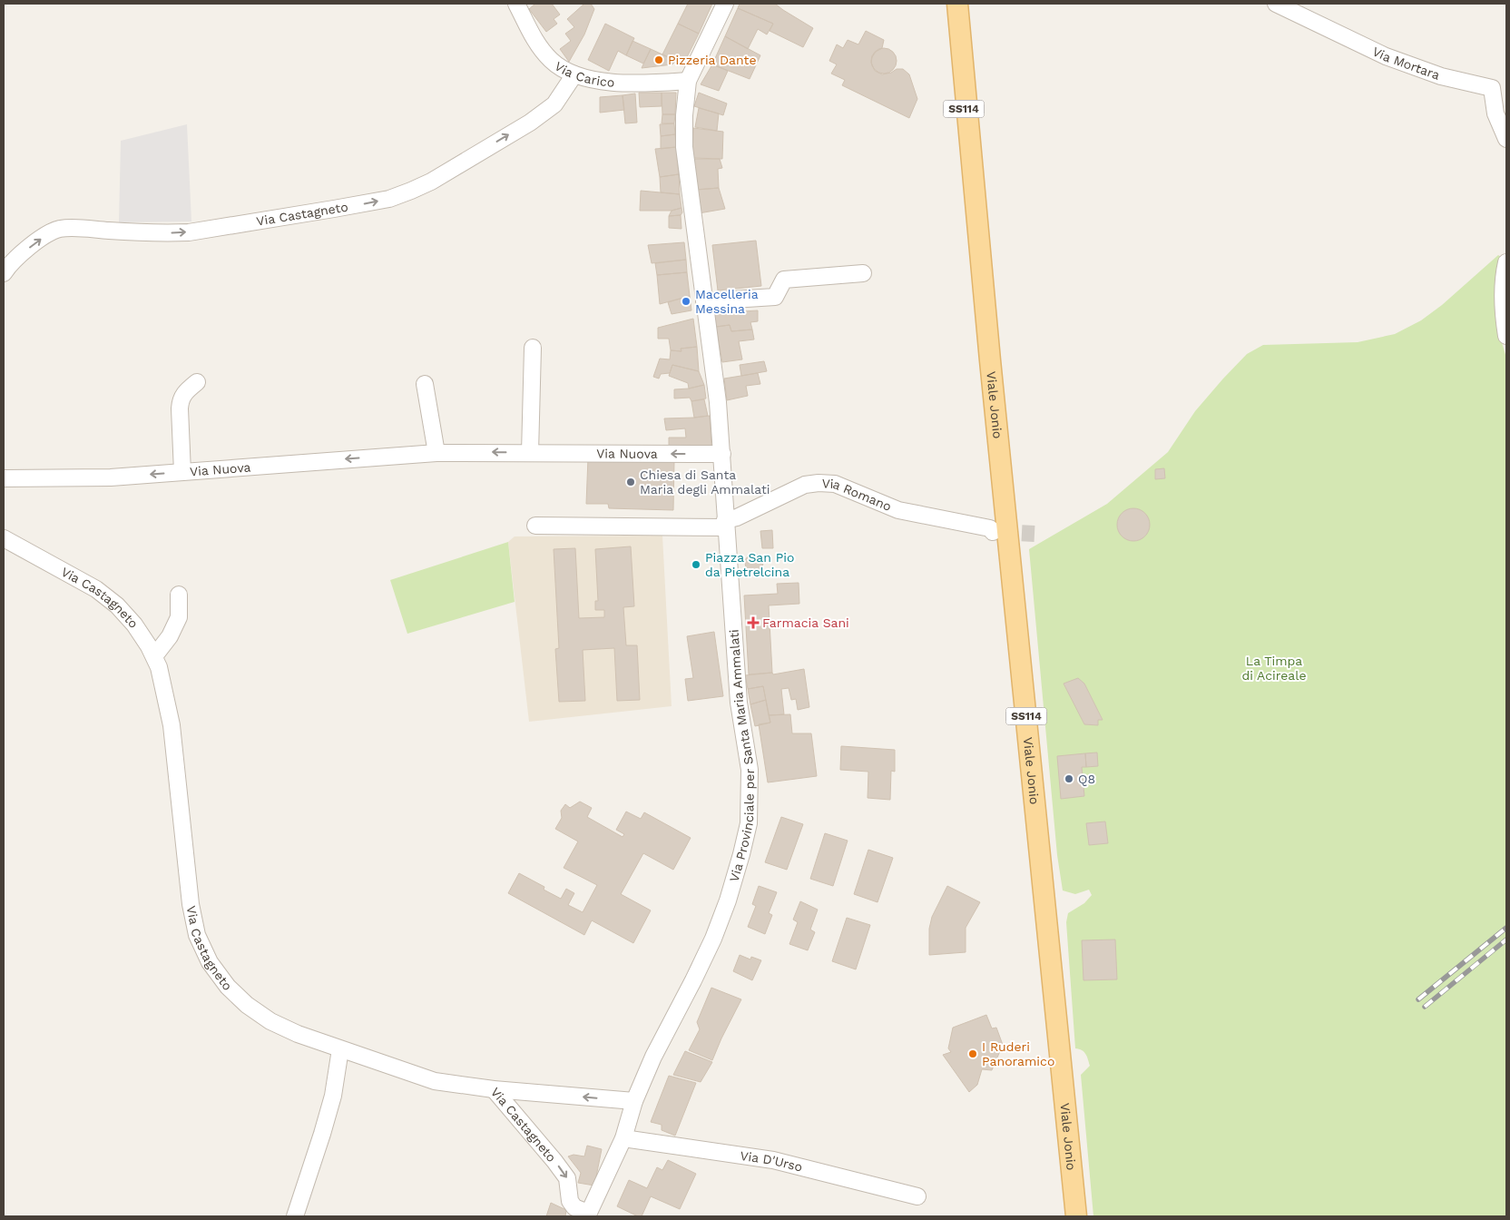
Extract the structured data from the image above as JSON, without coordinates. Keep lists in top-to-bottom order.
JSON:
{
  "streets": {
    "main road": ["SS114", "Viale Jonio"],
    "street": [
      "Via Mortara",
      "Via Carico",
      "Via Castagneto",
      "Via Nuova",
      "Via Romano",
      "Via Provinciale per Santa Maria Ammalati",
      "Via D'Urso"
    ]
  },
  "crossings": [
    ["Via Carico", "Via Castagneto"],
    ["Via Carico", "Via Provinciale per Santa Maria Ammalati"],
    ["Via Castagneto", "Via Provinciale per Santa Maria Ammalati"],
    ["Via Nuova", "Via Provinciale per Santa Maria Ammalati"],
    ["Via Romano", "Via Provinciale per Santa Maria Ammalati"],
    ["Via Provinciale per Santa Maria Ammalati", "Via D'Urso"]
  ],
  "one_way": ["Via Castagneto", "Via Nuova"],
  "parks": ["La Timpa di Acireale"],
  "places": {
    "other": [
      "Pizzeria Dante",
      "Macelleria Messina",
      "Chiesa di Santa Maria degli Ammalati",
      "Piazza San Pio da Pietrelcina",
      "Q8",
      "I Ruderi Panoramico"
    ],
    "health": ["Farmacia Sani"]
  }
}
